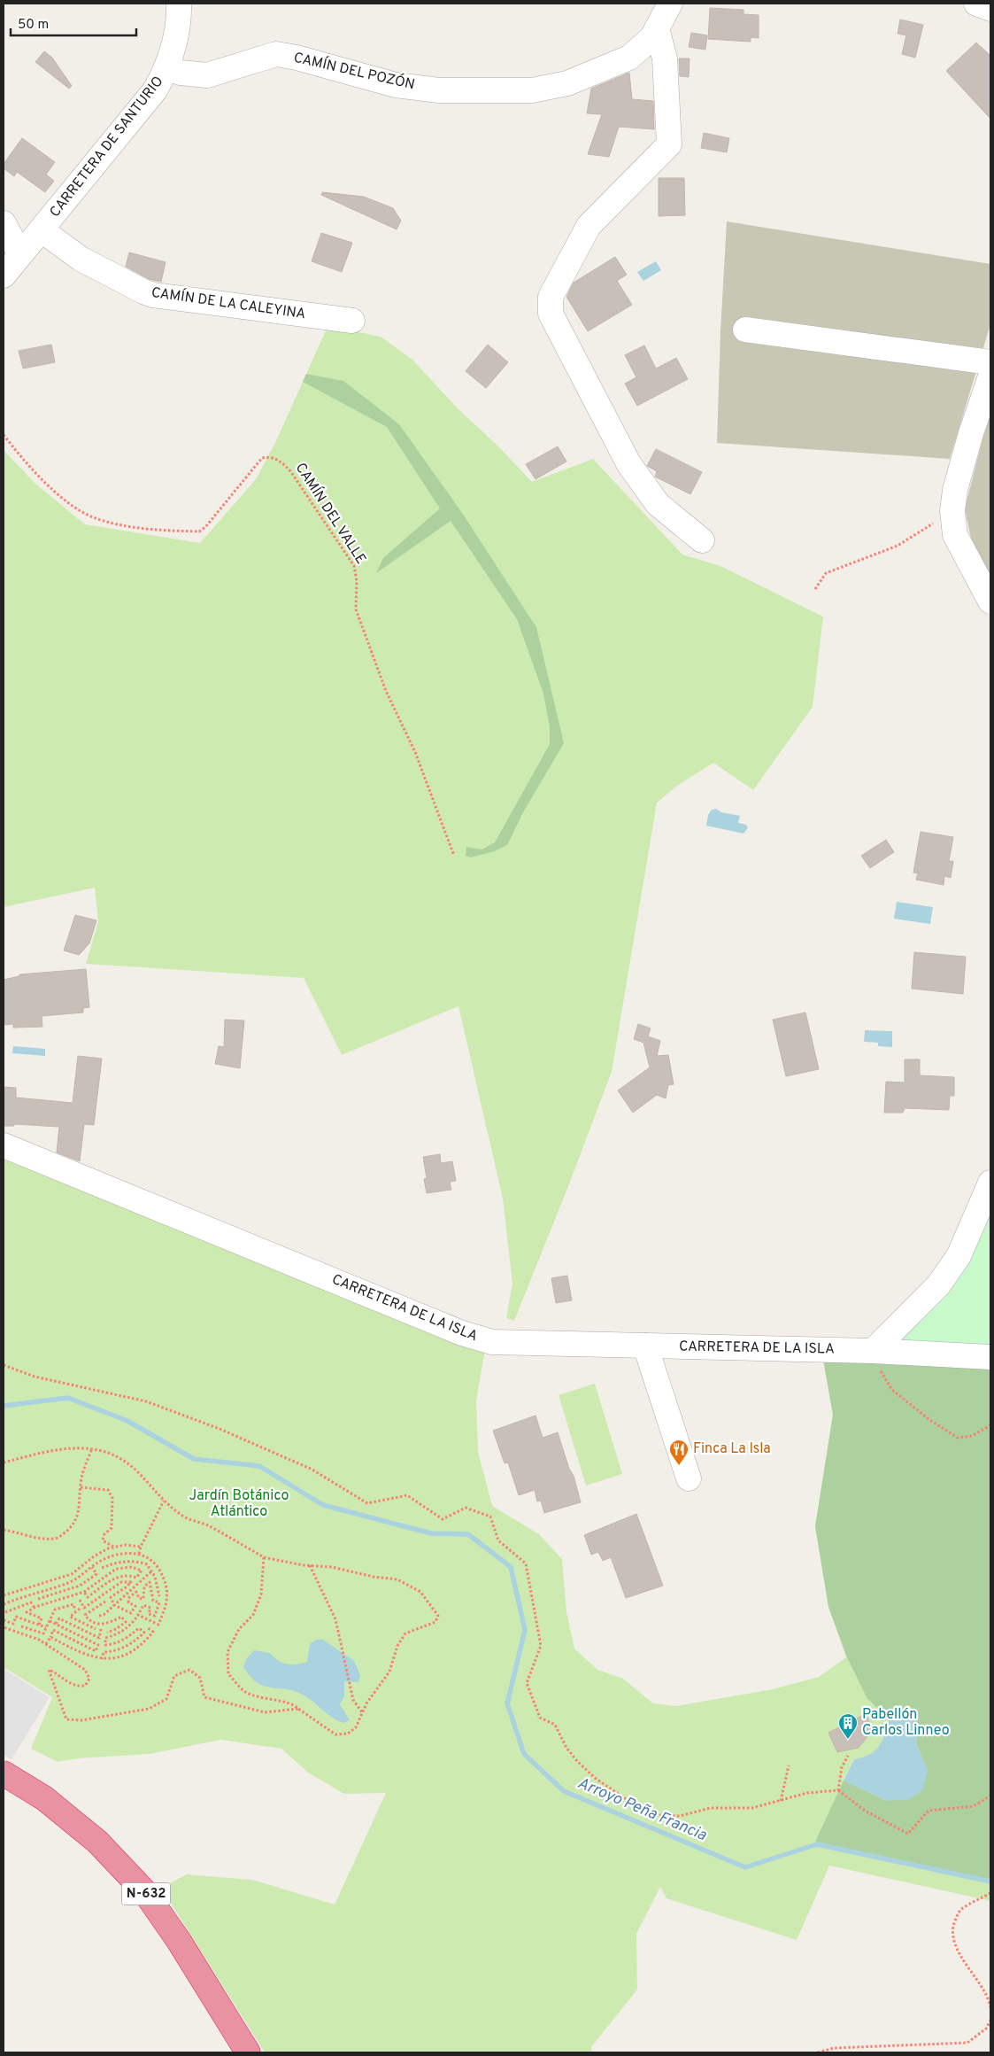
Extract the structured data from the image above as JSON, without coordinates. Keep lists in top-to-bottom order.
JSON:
{
  "streets": {
    "highway": ["N-632"],
    "street": [
      "CAMÍN DEL POZÓN",
      "CARRETERA DE SANTURIO",
      "CAMÍN DE LA CALEYINA",
      "CARRETERA DE LA ISLA"
    ],
    "path": ["CAMÍN DEL VALLE"]
  },
  "crossings": [
    ["CAMÍN DEL POZÓN", "CARRETERA DE SANTURIO"],
    ["CARRETERA DE SANTURIO", "CAMÍN DE LA CALEYINA"]
  ],
  "water": ["Arroyo Peña Francia"],
  "parks": ["Jardín Botánico Atlántico"],
  "places": {
    "restaurant": ["Finca La Isla"],
    "building": ["Pabellón Carlos Linneo"]
  },
  "scale_bar": "50 m"
}
